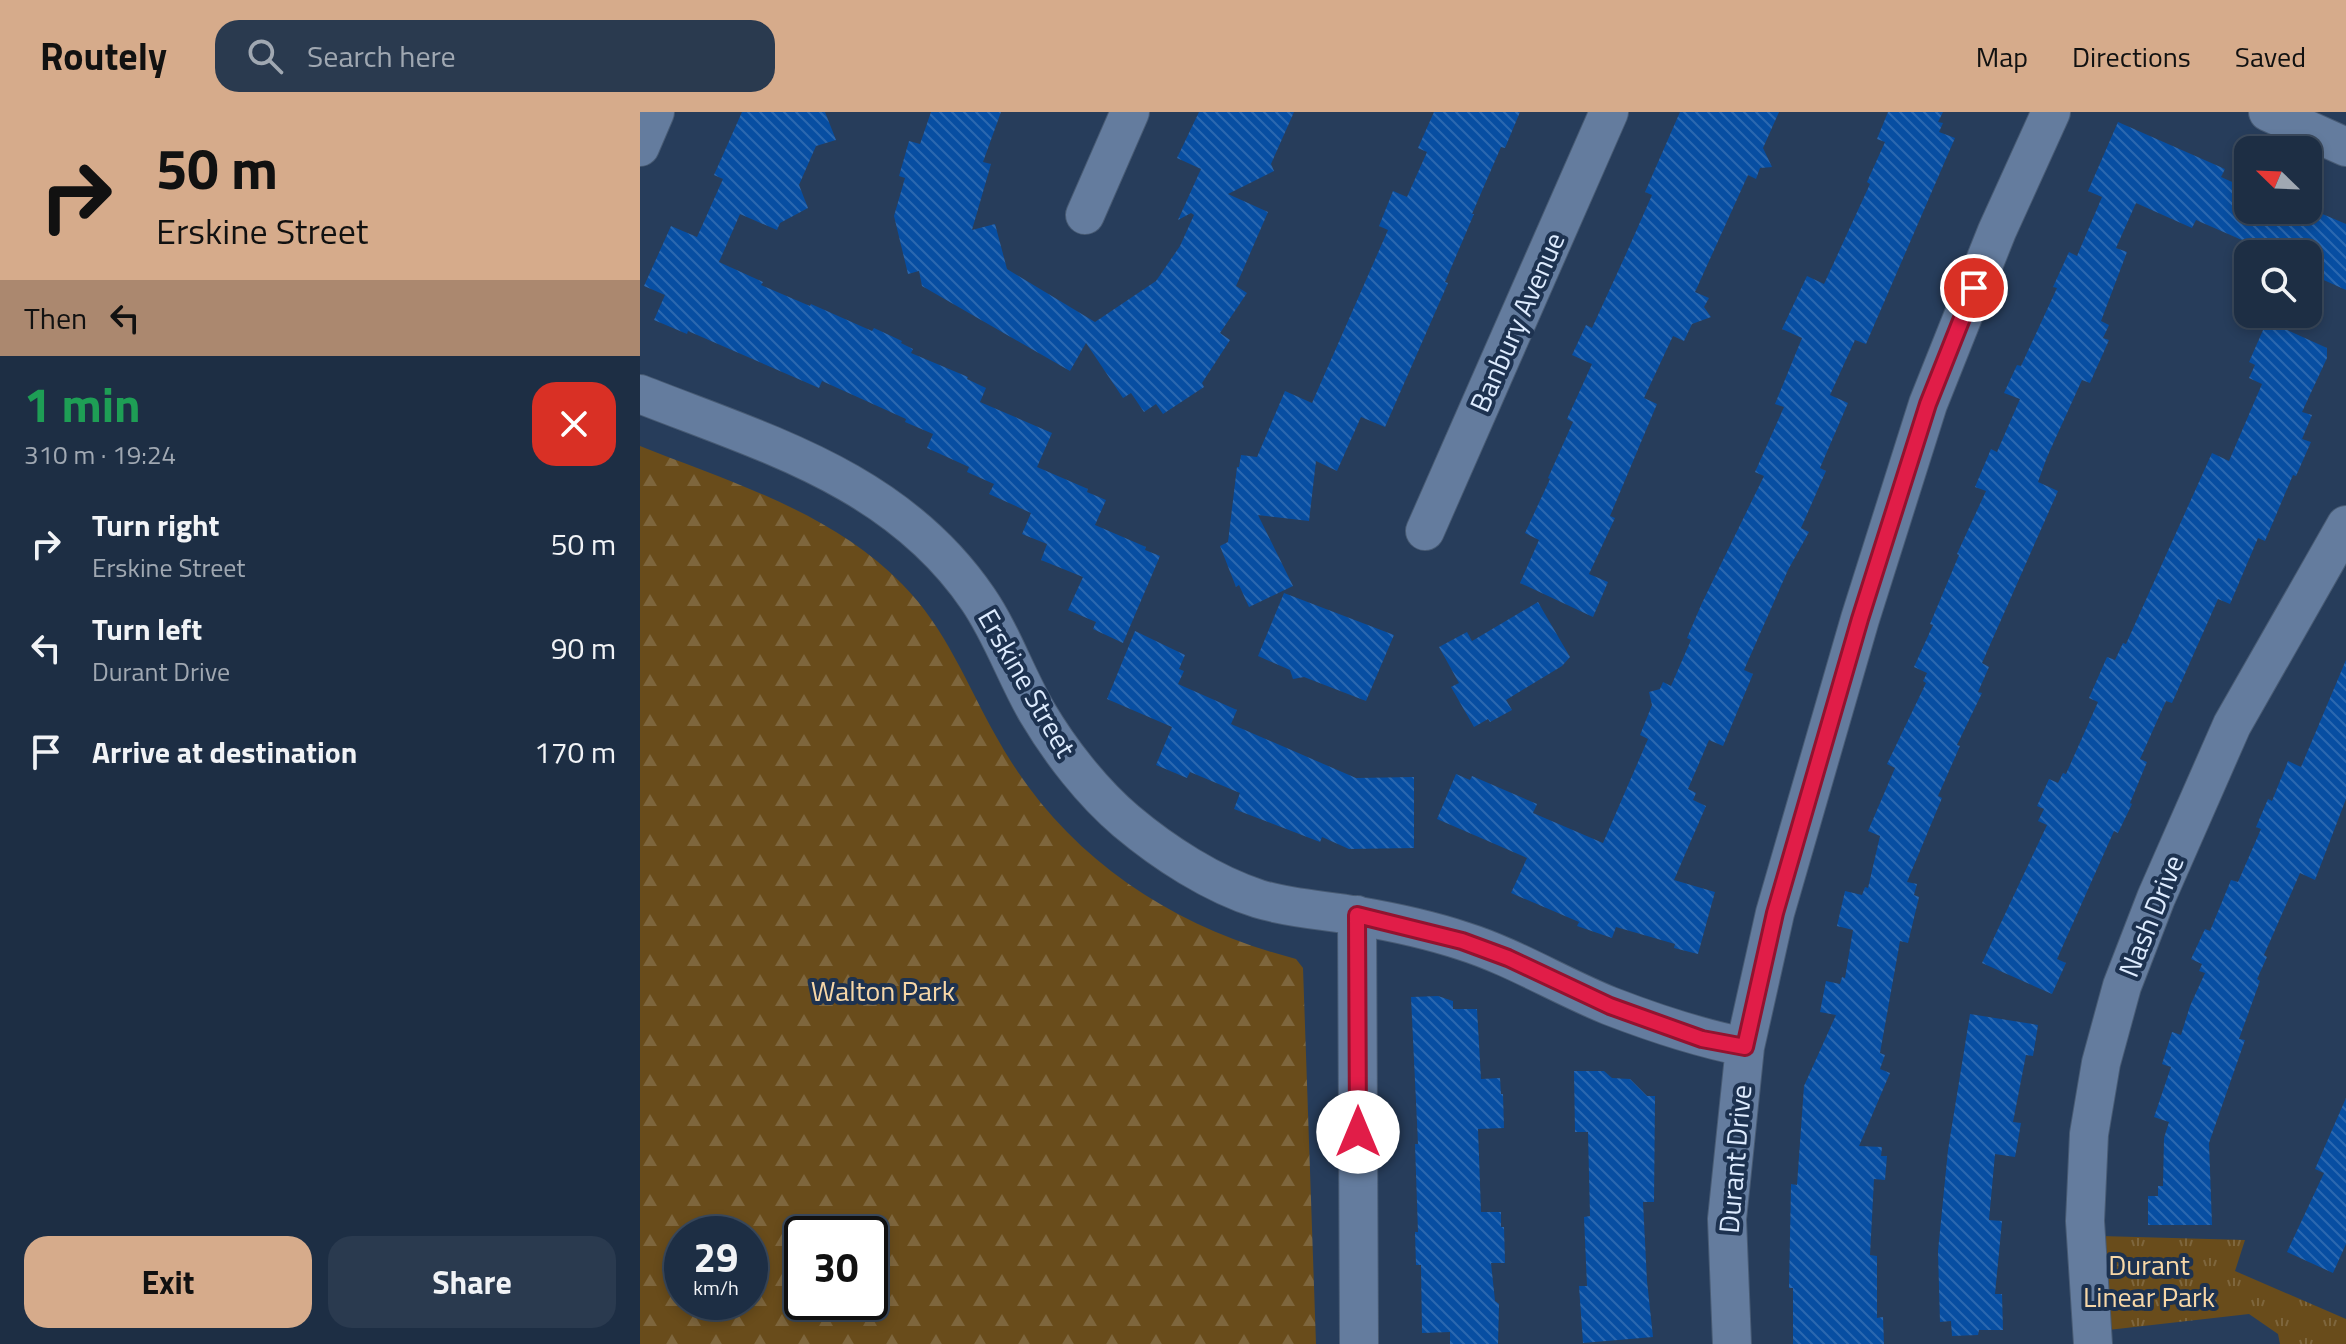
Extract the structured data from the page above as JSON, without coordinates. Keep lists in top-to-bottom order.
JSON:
{
  "streets": {
    "street": [
      "Banbury Avenue",
      "Erskine Street",
      "Nash Drive",
      "Durant Drive"
    ]
  },
  "crossings": [
    ["Erskine Street", "Durant Drive"]
  ],
  "parks": ["Walton Park", "Durant Linear Park"],
  "north": "top left",
  "page": {
    "header": "Routely",
    "search": "Search here",
    "nav": ["Map", "Directions", "Saved"],
    "turn": ["50 m", "Erskine Street"],
    "then": "Then",
    "heading": ["1 min", "310 m · 19:24"],
    "list": [
      {
        "name": "Turn right",
        "note": "Erskine Street",
        "value": "50 m"
      },
      {
        "name": "Turn left",
        "note": "Durant Drive",
        "value": "90 m"
      },
      {
        "name": "Arrive at destination",
        "value": "170 m"
      }
    ],
    "speed": "29 km/h",
    "limit": "30",
    "buttons": ["Exit", "Share"]
  }
}
